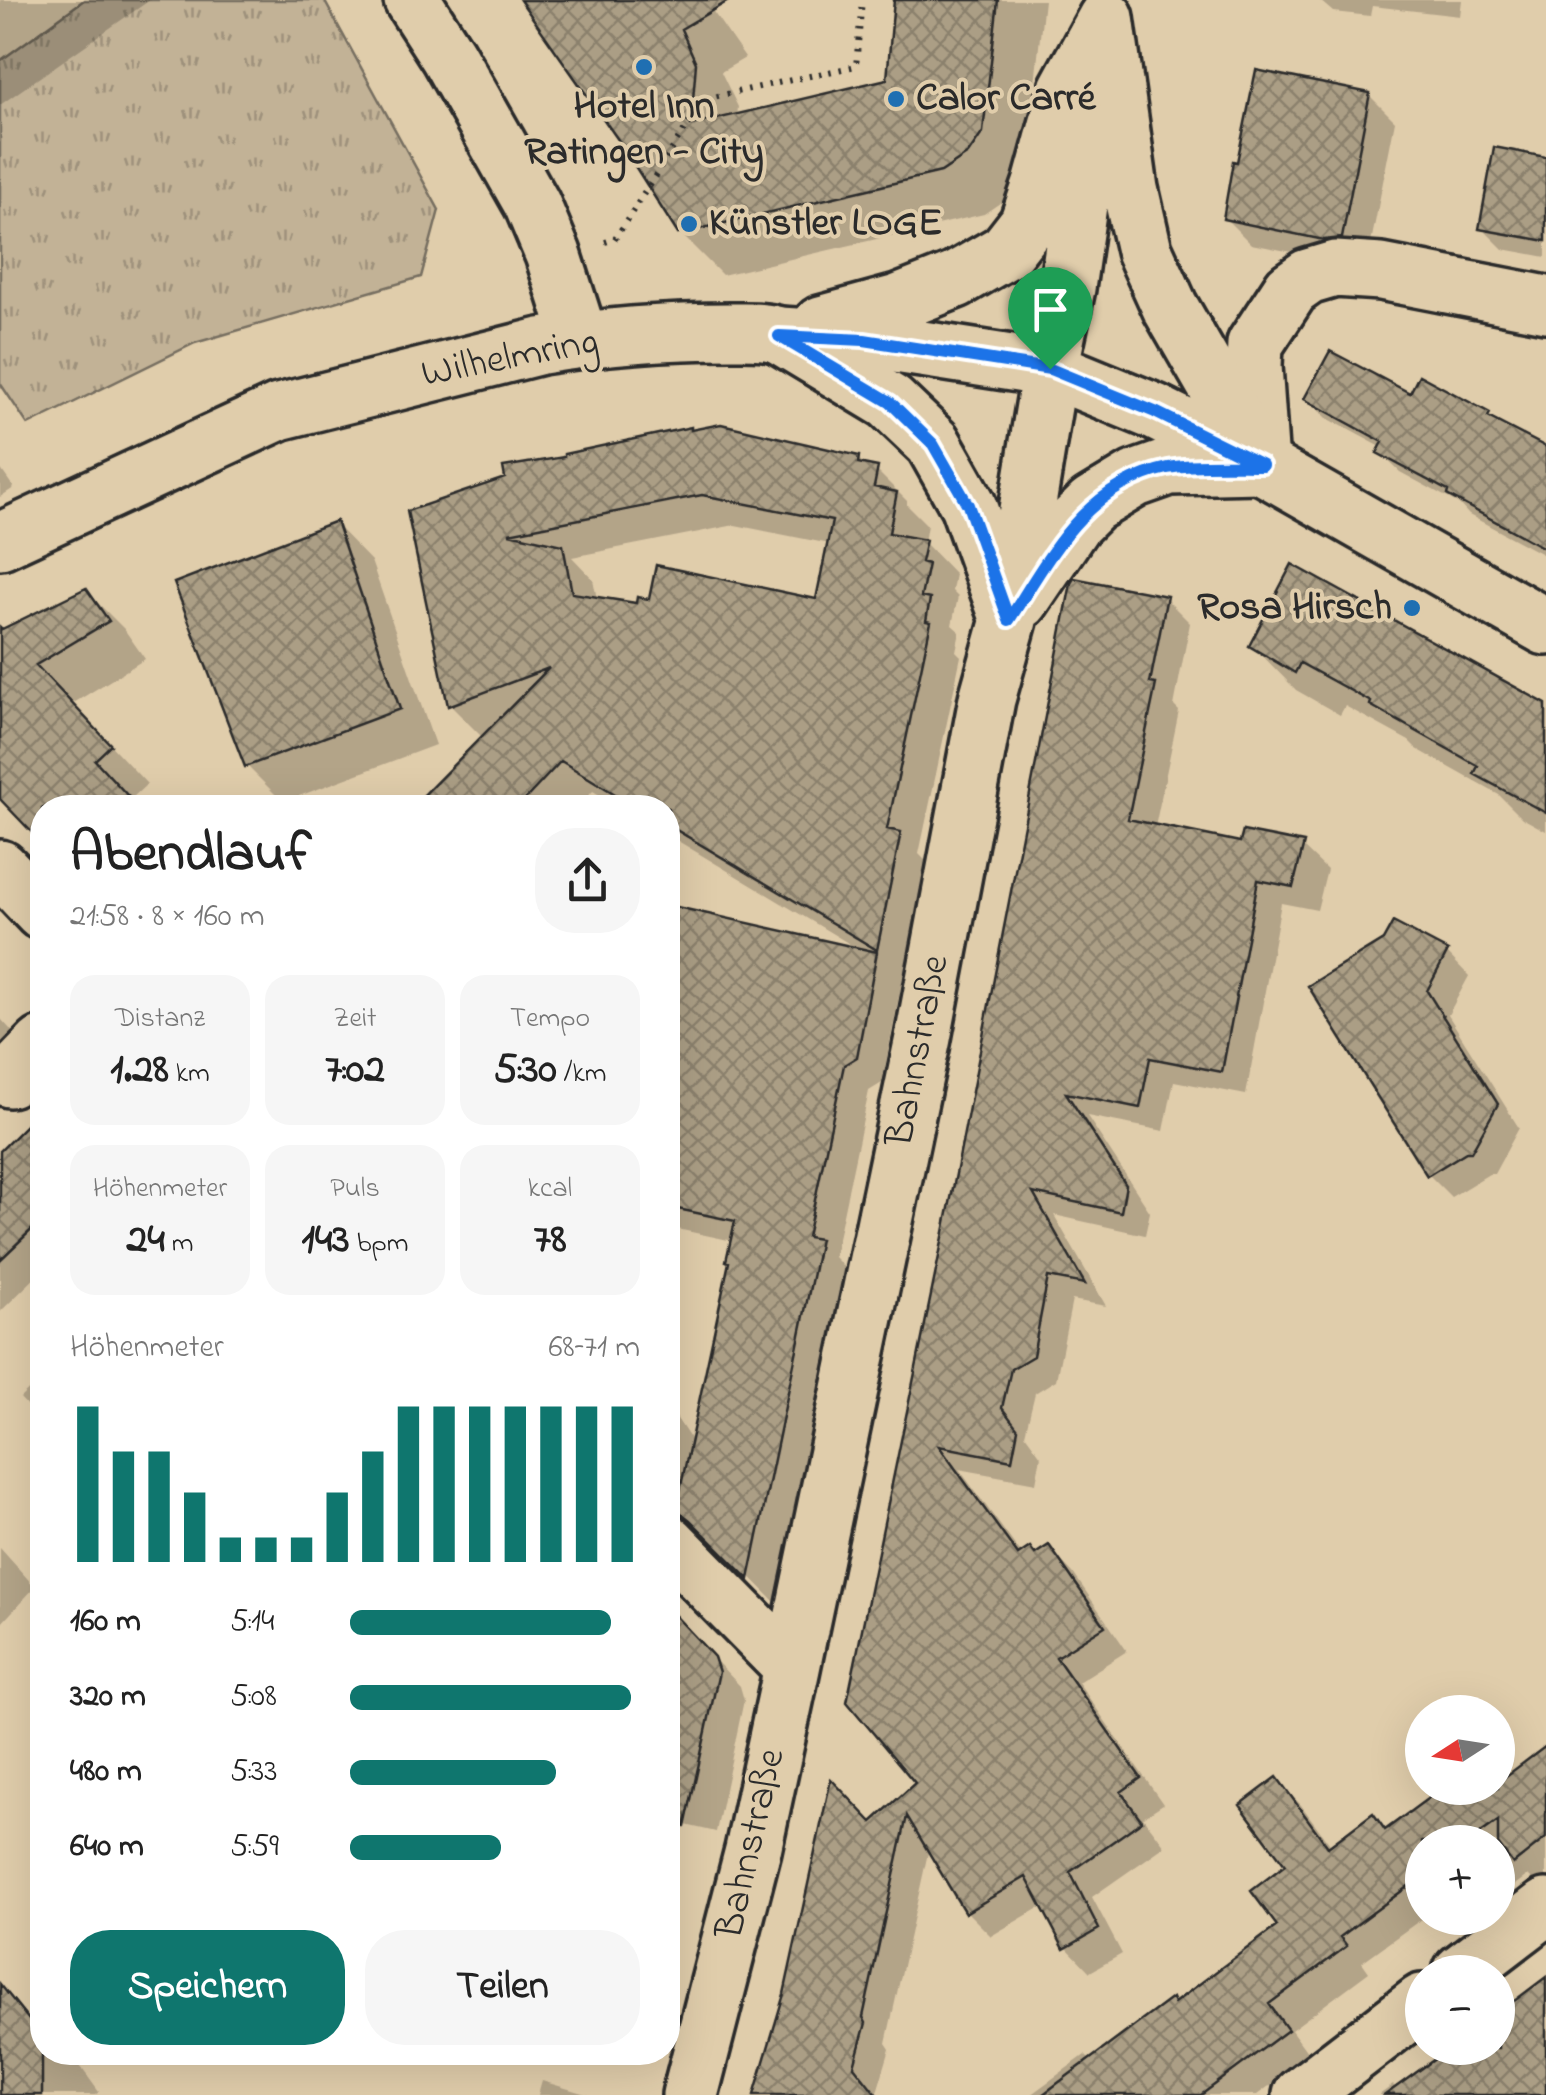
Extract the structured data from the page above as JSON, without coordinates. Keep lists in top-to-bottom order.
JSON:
{
  "streets": {
    "street": ["Wilhelmring", "Bahnstraße"]
  },
  "crossings": [
    ["Wilhelmring", "Bahnstraße"]
  ],
  "places": [
    "Hotel Inn Ratingen - City",
    "Calor Carré",
    "Künstler LOGE",
    "Rosa Hirsch"
  ],
  "north": "left",
  "page": {
    "heading": ["Abendlauf", "21:58 · 8 × 160 m"],
    "stats": [
      ["Distanz", "1.28 km"],
      ["Zeit", "7:02"],
      ["Tempo", "5:30 /km"],
      ["Höhenmeter", "24 m"],
      ["Puls", "143 bpm"],
      ["kcal", "78"]
    ],
    "chart": ["Höhenmeter", "68–71 m"],
    "list": [
      {
        "name": "160 m",
        "note": "5:14"
      },
      {
        "name": "320 m",
        "note": "5:08"
      },
      {
        "name": "480 m",
        "note": "5:33"
      },
      {
        "name": "640 m",
        "note": "5:59"
      }
    ],
    "map_buttons": ["+", "−"],
    "buttons": ["Speichern", "Teilen"]
  }
}
